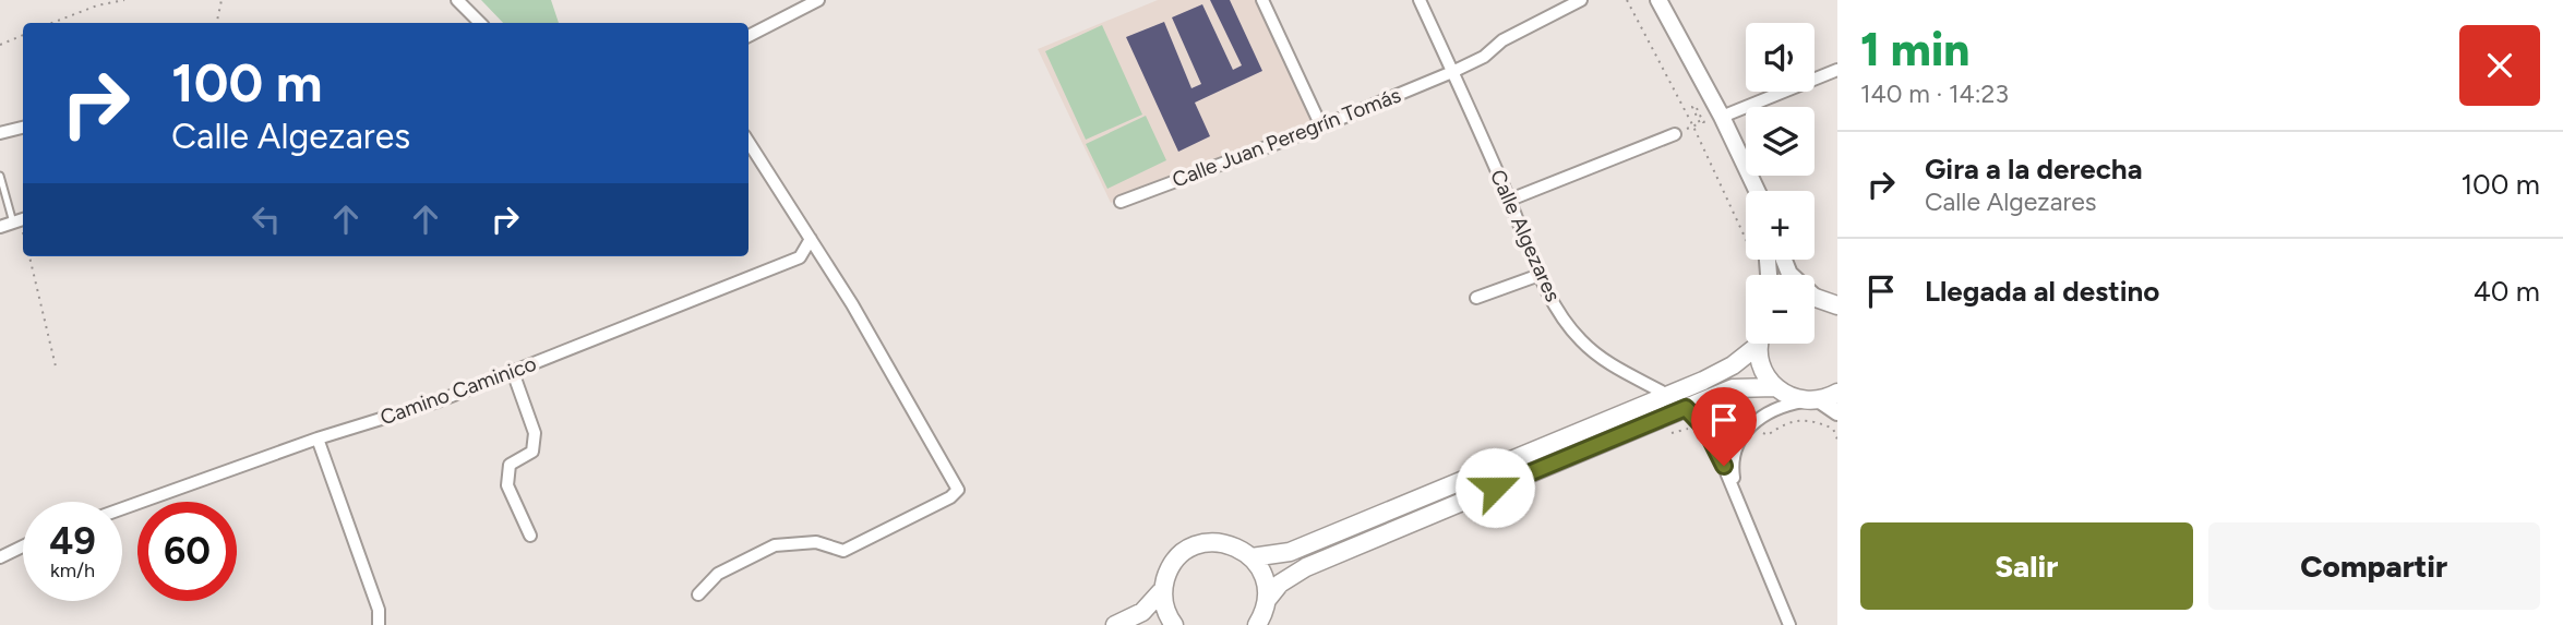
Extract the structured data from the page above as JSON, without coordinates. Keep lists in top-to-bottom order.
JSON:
{
  "streets": {
    "street": ["Calle Juan Peregrín Tomás", "Calle Algezares", "Camino Caminico"]
  },
  "crossings": [
    ["Calle Juan Peregrín Tomás", "Calle Algezares"]
  ],
  "page": {
    "heading": ["1 min", "140 m · 14:23"],
    "map_buttons": ["+", "−"],
    "turn": ["100 m", "Calle Algezares"],
    "list": [
      {
        "name": "Gira a la derecha",
        "note": "Calle Algezares",
        "value": "100 m"
      },
      {
        "name": "Llegada al destino",
        "value": "40 m"
      }
    ],
    "speed": "49 km/h",
    "limit": "60",
    "buttons": ["Salir", "Compartir"]
  }
}
